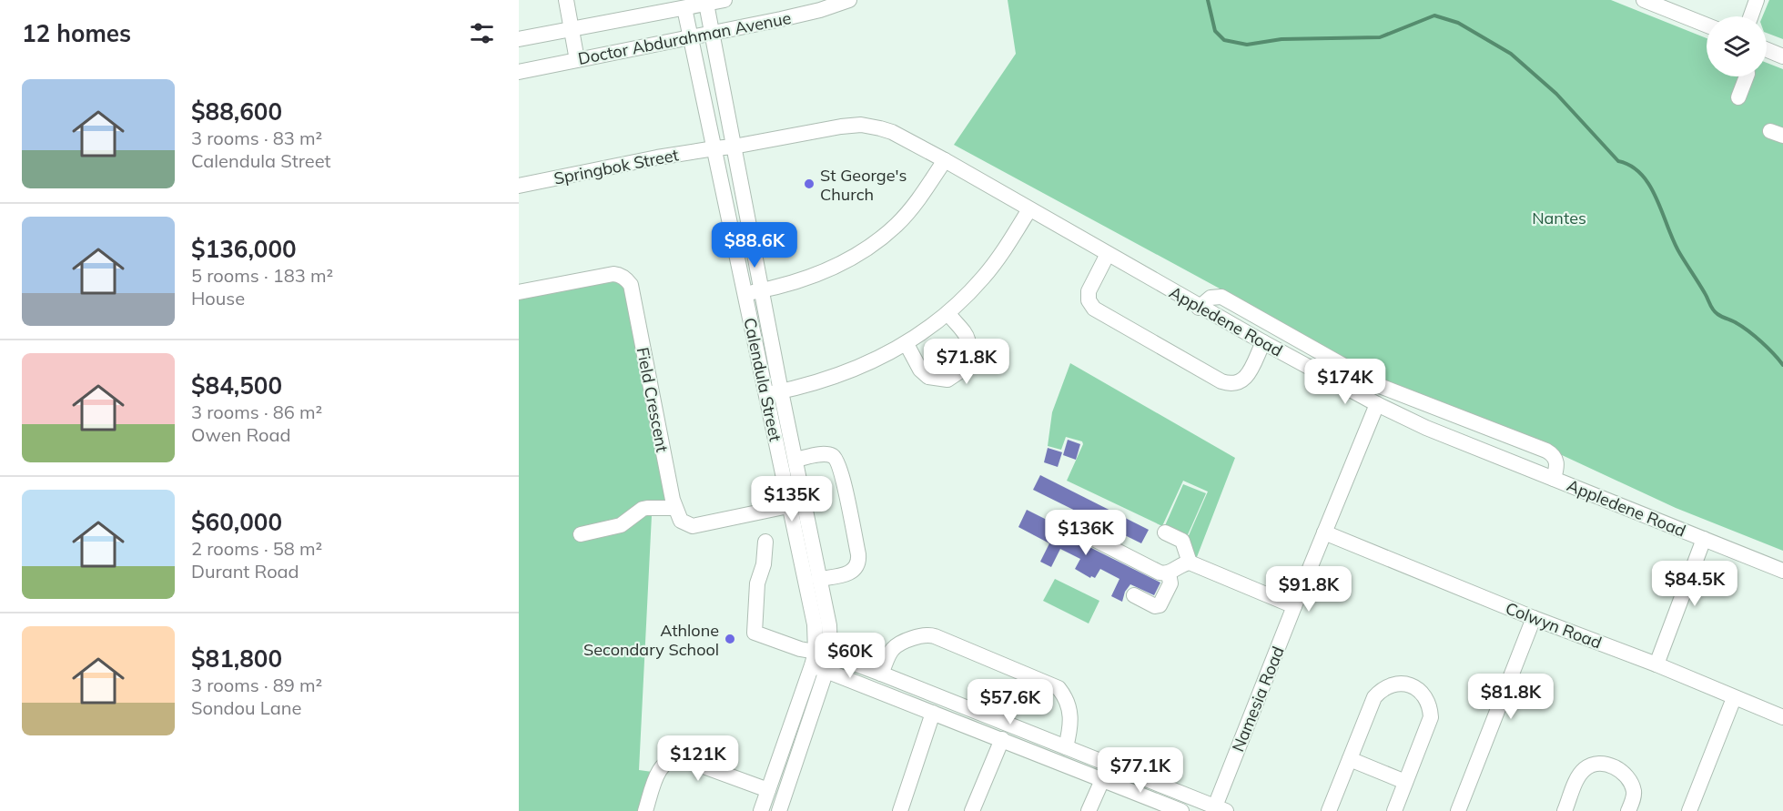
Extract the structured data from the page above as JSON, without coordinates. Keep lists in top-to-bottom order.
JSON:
{
  "streets": {
    "street": [
      "Doctor Abdurahman Avenue",
      "Springbok Street",
      "Appledene Road",
      "Calendula Street",
      "Field Crescent",
      "Colwyn Road",
      "Namesia Road"
    ]
  },
  "crossings": [
    ["Doctor Abdurahman Avenue", "Calendula Street"],
    ["Springbok Street", "Appledene Road"],
    ["Springbok Street", "Calendula Street"],
    ["Appledene Road", "Calendula Street"],
    ["Appledene Road", "Namesia Road"],
    ["Colwyn Road", "Namesia Road"]
  ],
  "parks": ["Nantes"],
  "places": ["St George's Church", "Athlone Secondary School"],
  "page": {
    "heading": "12 homes",
    "list": [
      {
        "name": "$88,600",
        "note": "3 rooms · 83 m² · Calendula Street"
      },
      {
        "name": "$136,000",
        "note": "5 rooms · 183 m² · House"
      },
      {
        "name": "$84,500",
        "note": "3 rooms · 86 m² · Owen Road"
      },
      {
        "name": "$60,000",
        "note": "2 rooms · 58 m² · Durant Road"
      },
      {
        "name": "$81,800",
        "note": "3 rooms · 89 m² · Sondou Lane"
      }
    ],
    "price": [
      "$88.6K",
      "$71.8K",
      "$174K",
      "$135K",
      "$136K",
      "$84.5K",
      "$91.8K",
      "$60K",
      "$81.8K",
      "$57.6K",
      "$121K",
      "$77.1K"
    ]
  }
}
